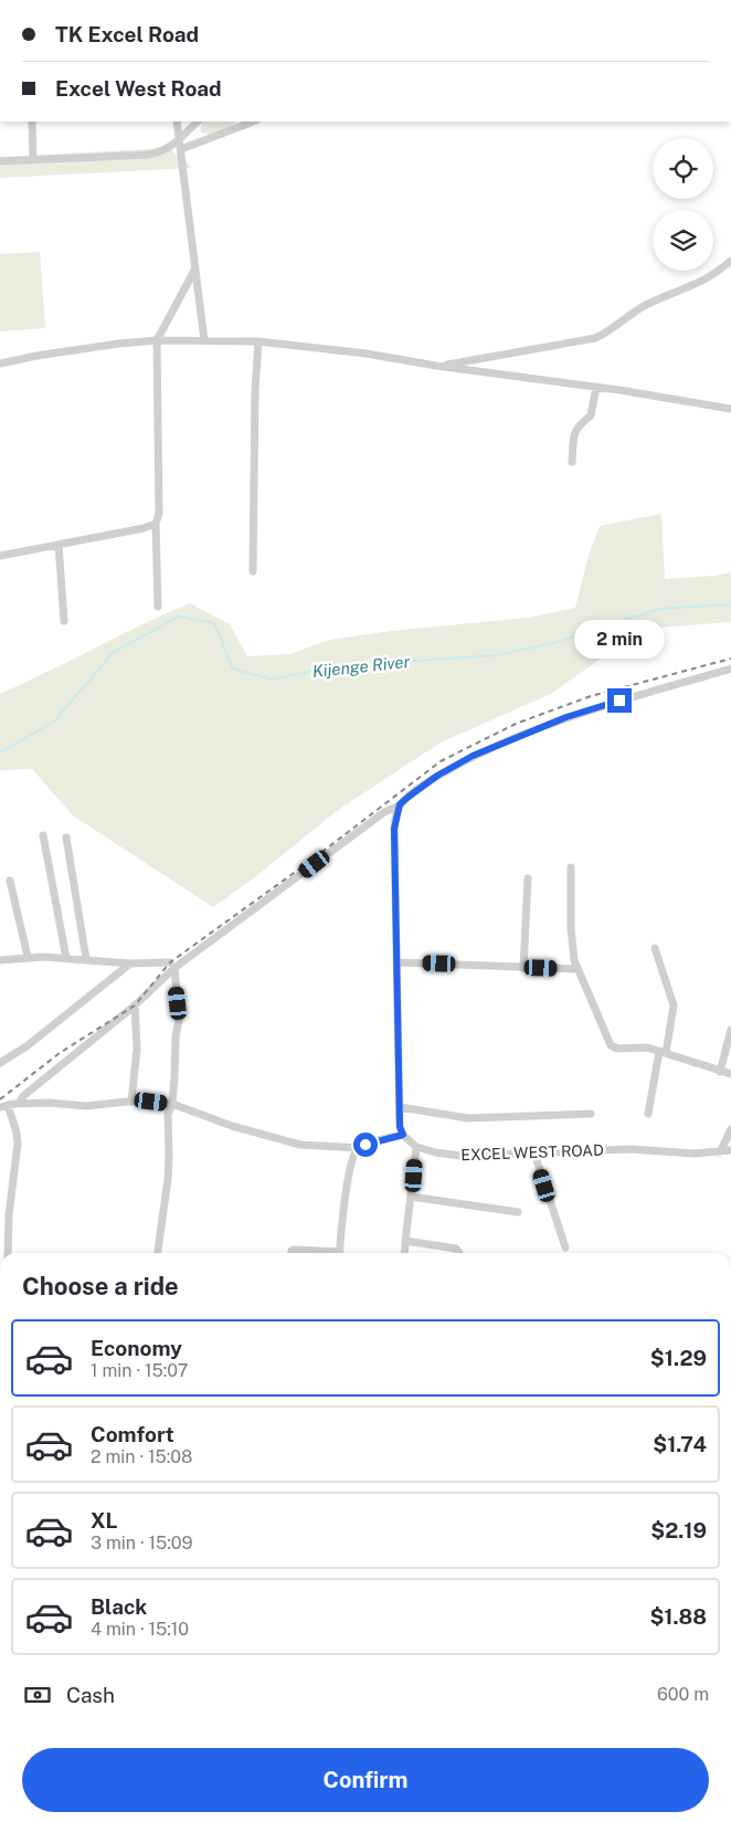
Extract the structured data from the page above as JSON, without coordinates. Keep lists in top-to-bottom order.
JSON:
{
  "streets": {
    "street": ["EXCEL WEST ROAD"]
  },
  "water": ["Kijenge River"],
  "page": {
    "banner": ["TK Excel Road", "Excel West Road"],
    "bubble": "2 min",
    "heading": "Choose a ride",
    "list": [
      {
        "name": "Economy",
        "note": "1 min · 15:07",
        "value": "$1.29"
      },
      {
        "name": "Comfort",
        "note": "2 min · 15:08",
        "value": "$1.74"
      },
      {
        "name": "XL",
        "note": "3 min · 15:09",
        "value": "$2.19"
      },
      {
        "name": "Black",
        "note": "4 min · 15:10",
        "value": "$1.88"
      }
    ],
    "pay": ["Cash", "600 m"],
    "buttons": "Confirm"
  }
}
